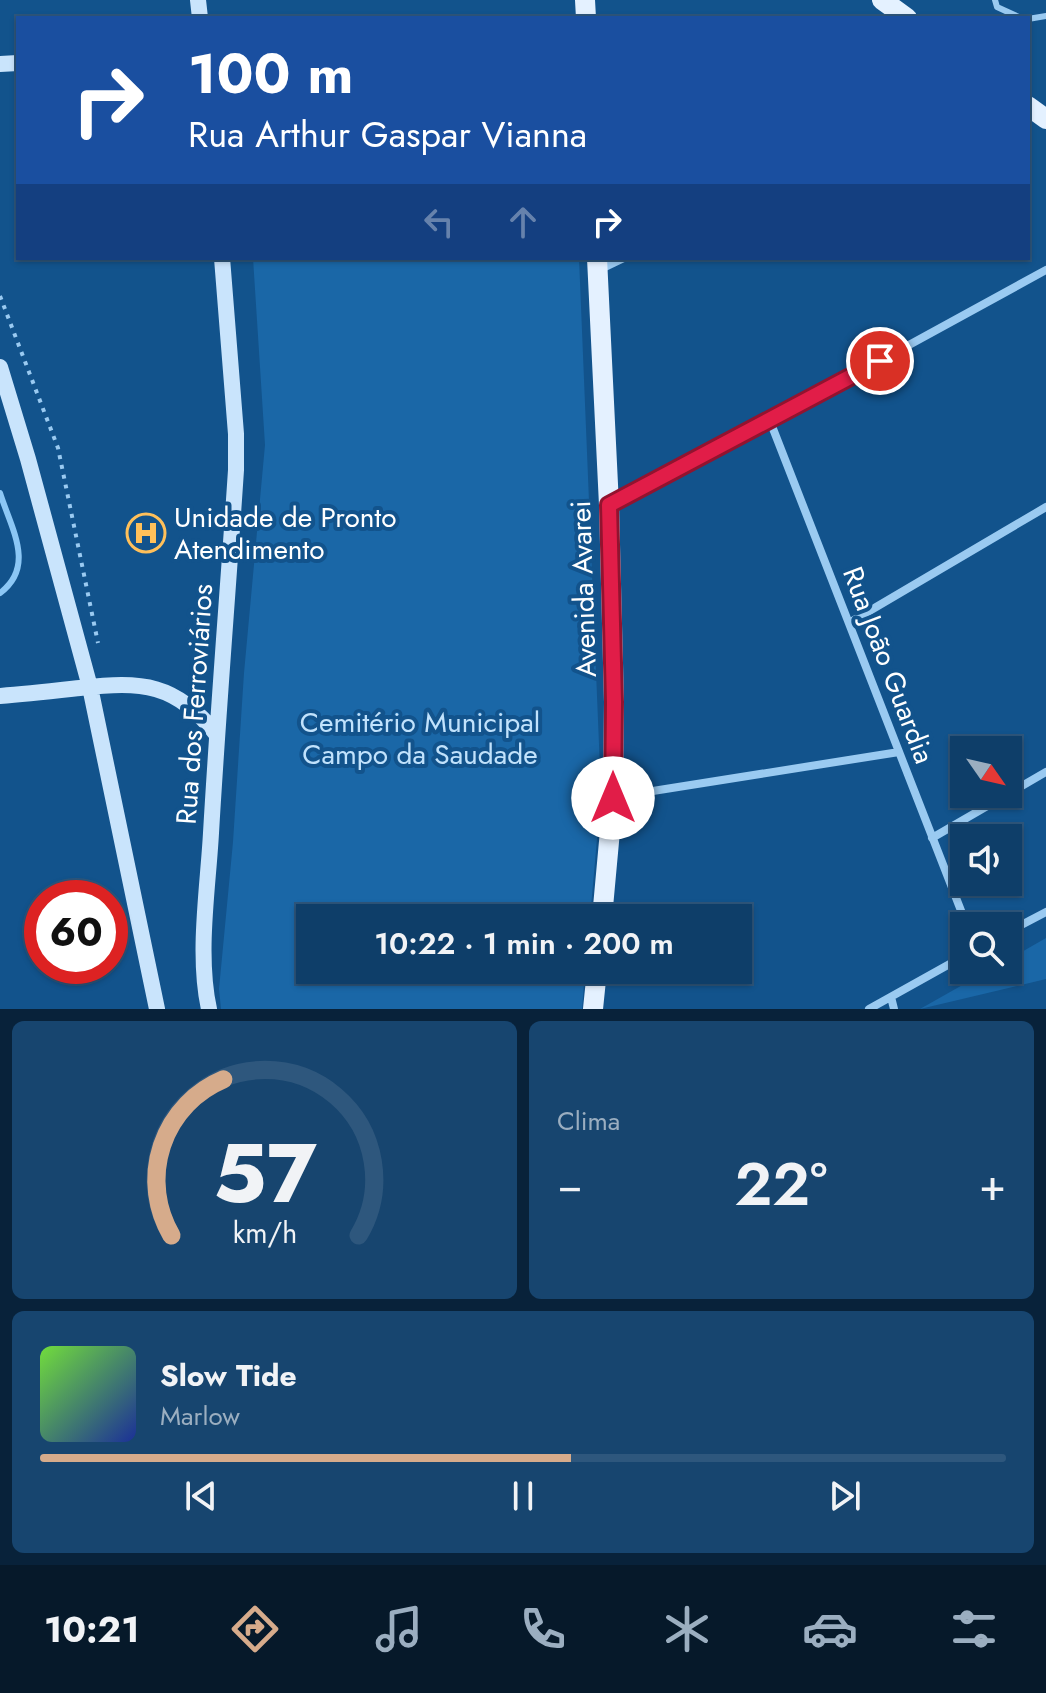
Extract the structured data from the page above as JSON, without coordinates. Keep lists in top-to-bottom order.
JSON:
{
  "streets": {
    "main road": ["Avenida Avarei"],
    "street": ["Rua João Guardia", "Rua dos Ferroviários"]
  },
  "parks": ["Cemitério Municipal Campo da Saudade"],
  "places": {
    "hospital": ["Unidade de Pronto Atendimento"]
  },
  "north": "bottom right",
  "page": {
    "turn": ["100 m", "Rua Arthur Gaspar Vianna"],
    "limit": "60",
    "trip": "10:22 · 1 min · 200 m",
    "tile": "Clima",
    "heat": ["−", "22°", "+"],
    "song": ["Slow Tide", "Marlow"],
    "tabs": "10:21",
    "gauge": ["57", "km/h"]
  }
}
